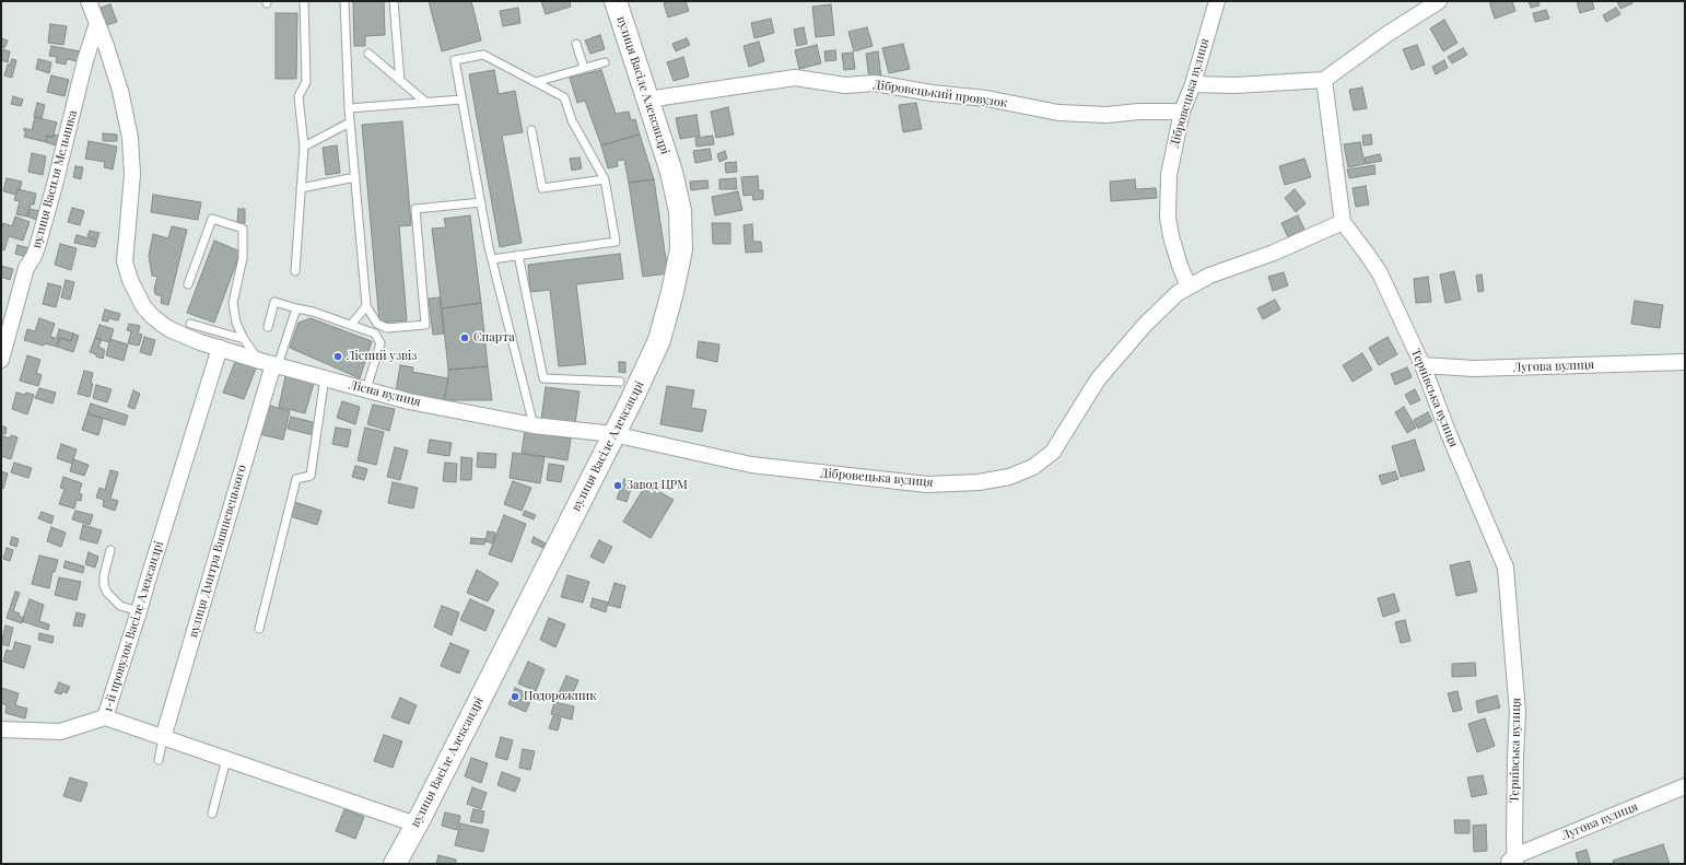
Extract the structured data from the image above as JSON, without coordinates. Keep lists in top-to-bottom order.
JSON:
{
  "streets": {
    "main road": ["вулиця Васіле Александрі"],
    "street": [
      "Дібровецька вулиця",
      "Дібровецький провулок",
      "вулиця Василя Мельника",
      "Лугова вулиця",
      "Лісна вулиця",
      "Тернівська вулиця",
      "вулиця Дмитра Вишневецького",
      "1-й провулок Васіле Александрі"
    ]
  },
  "crossings": [
    ["вулиця Васіле Александрі", "Дібровецька вулиця"],
    ["вулиця Васіле Александрі", "Дібровецький провулок"],
    ["вулиця Васіле Александрі", "Лісна вулиця"],
    ["вулиця Васіле Александрі", "1-й провулок Васіле Александрі"],
    ["Дібровецька вулиця", "Дібровецький провулок"],
    ["Дібровецька вулиця", "Лісна вулиця"],
    ["Дібровецька вулиця", "Тернівська вулиця"],
    ["вулиця Василя Мельника", "Лісна вулиця"],
    ["Лугова вулиця", "Тернівська вулиця"],
    ["Лісна вулиця", "вулиця Дмитра Вишневецького"],
    ["Лісна вулиця", "1-й провулок Васіле Александрі"],
    ["вулиця Дмитра Вишневецького", "1-й провулок Васіле Александрі"]
  ],
  "places": [
    "Спарта",
    "Лісний узвіз",
    "Завод ЦРМ",
    "Подорожник"
  ]
}
